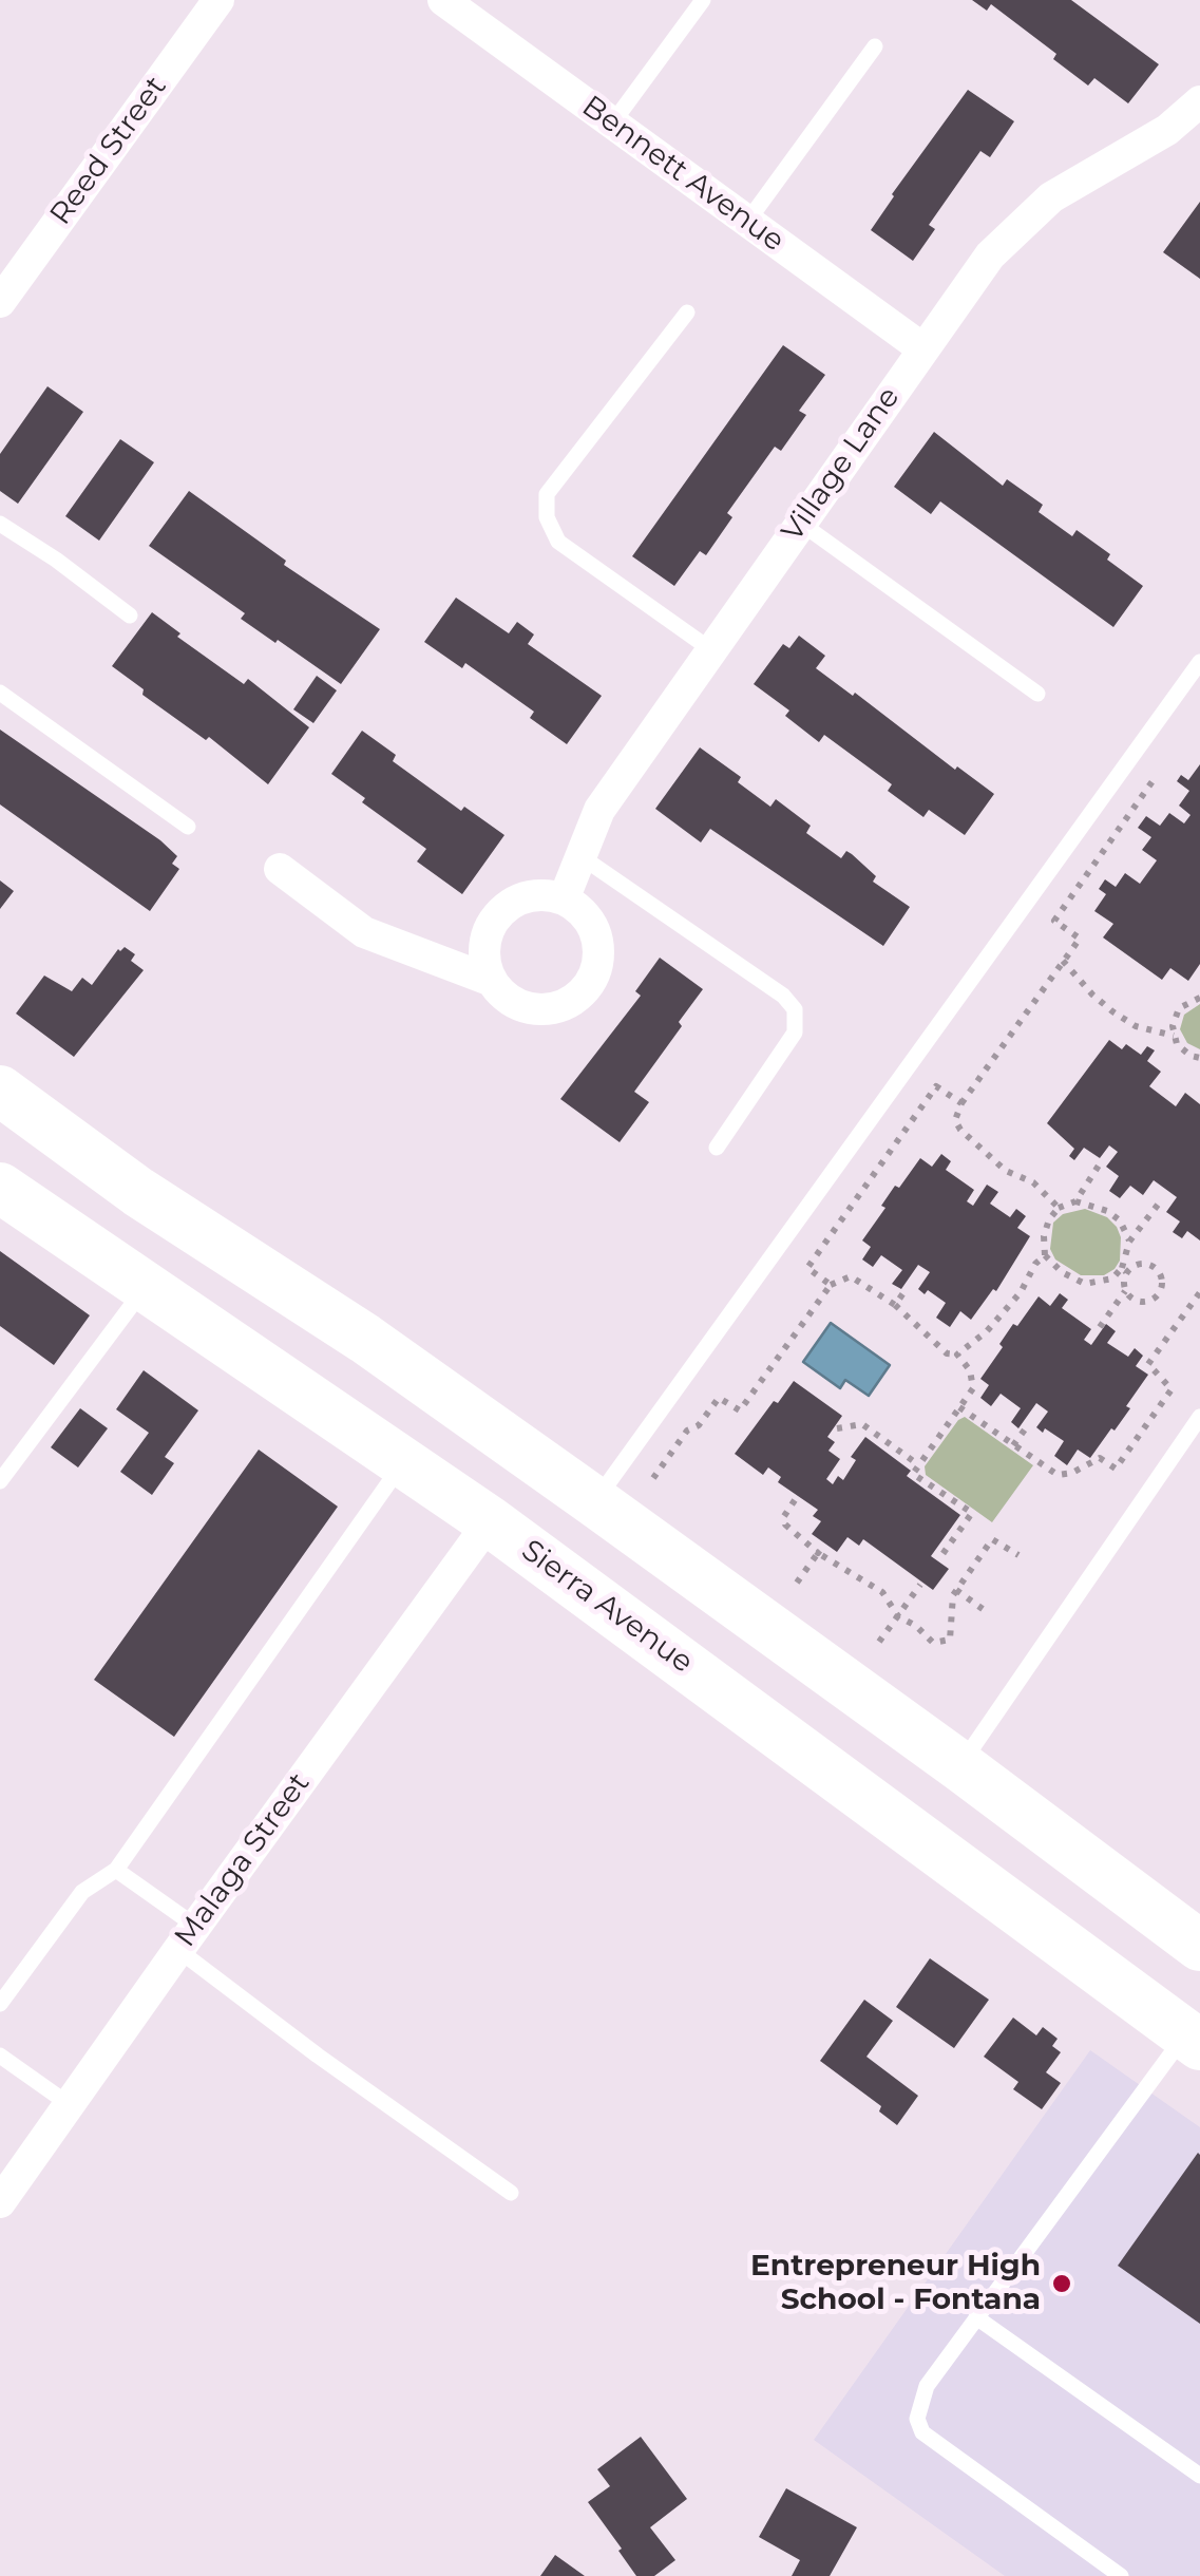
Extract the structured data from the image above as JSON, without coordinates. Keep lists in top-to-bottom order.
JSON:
{
  "streets": {
    "main road": ["Sierra Avenue"],
    "street": [
      "Reed Street",
      "Bennett Avenue",
      "Village Lane",
      "Malaga Street"
    ]
  },
  "crossings": [
    ["Bennett Avenue", "Village Lane"],
    ["Sierra Avenue", "Malaga Street"]
  ],
  "places": ["Entrepreneur High School - Fontana"]
}
